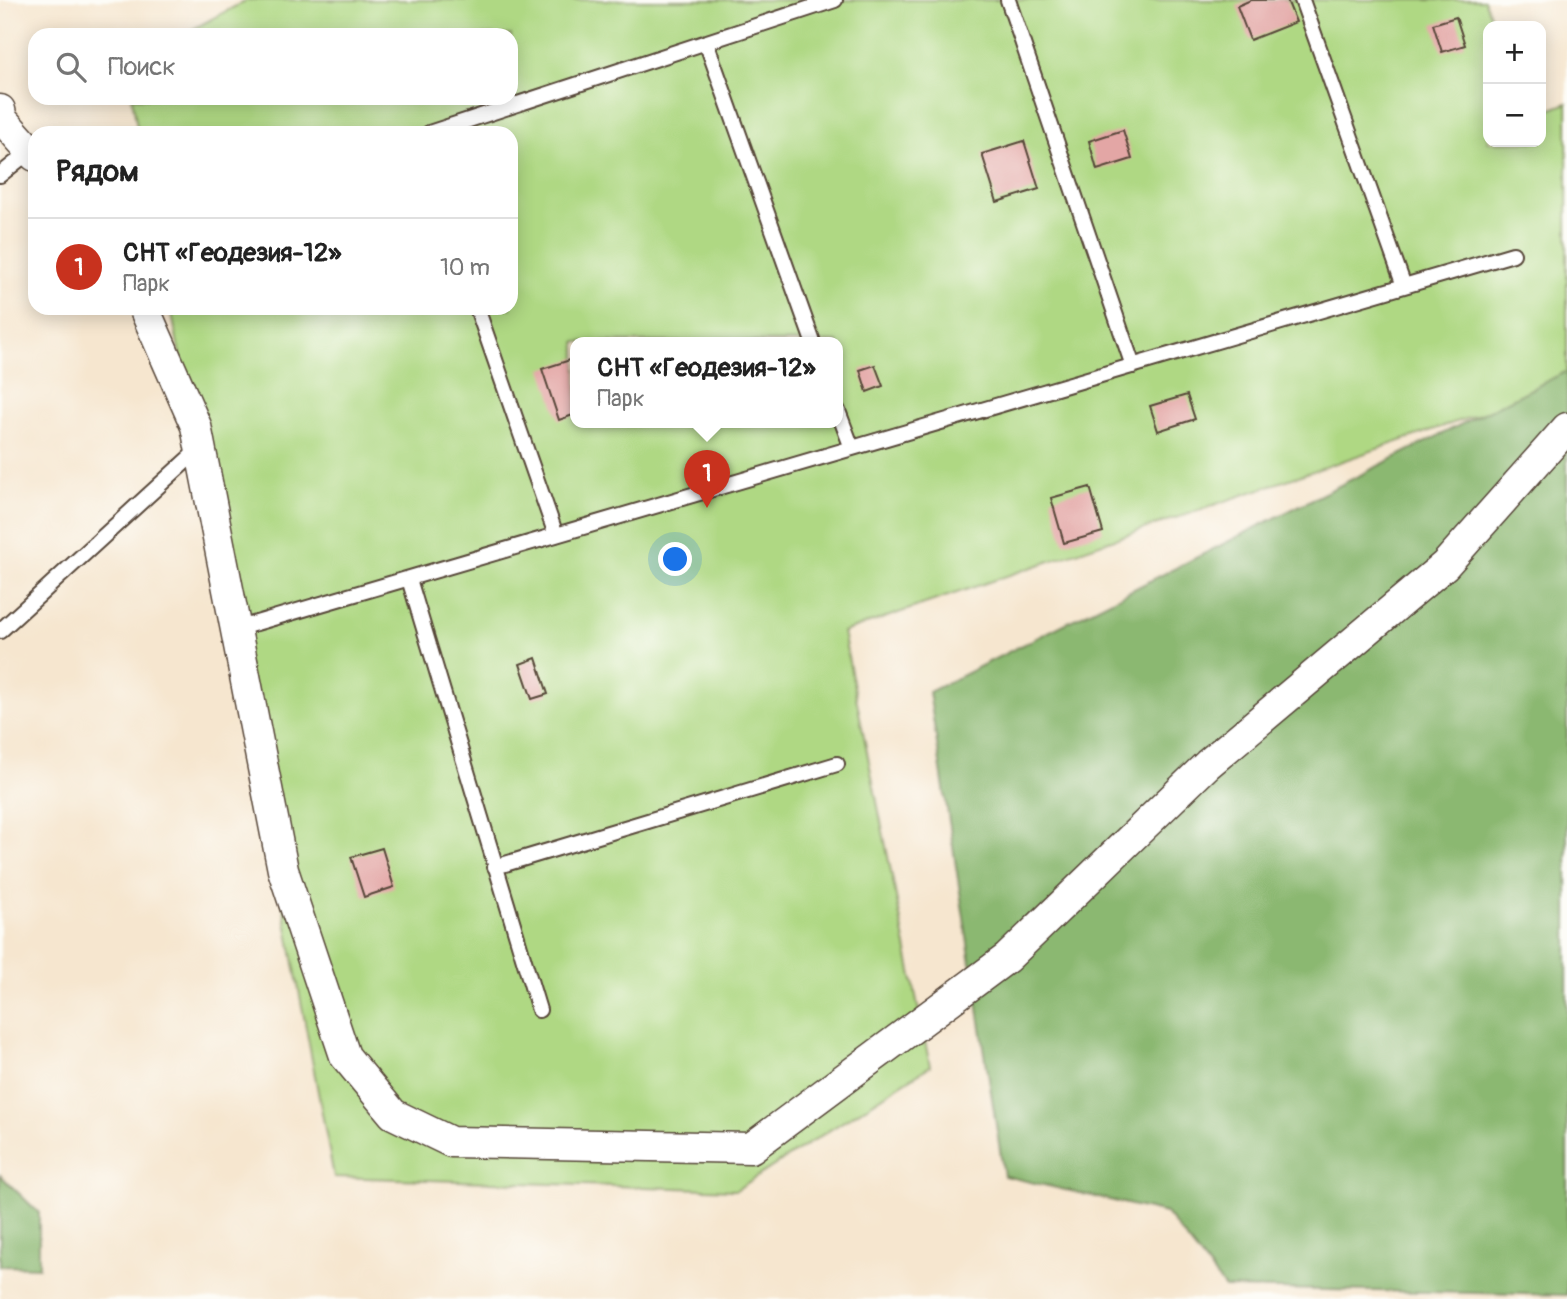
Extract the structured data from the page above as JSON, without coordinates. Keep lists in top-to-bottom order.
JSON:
{
  "page": {
    "map_buttons": ["+", "−"],
    "search": "Поиск",
    "heading": "Рядом",
    "list": [
      {
        "mark": "1",
        "name": "СНТ «Геодезия-12»",
        "note": "Парк",
        "value": "10 m"
      }
    ],
    "popup": ["СНТ «Геодезия-12»", "Парк"],
    "pins": "1"
  }
}
